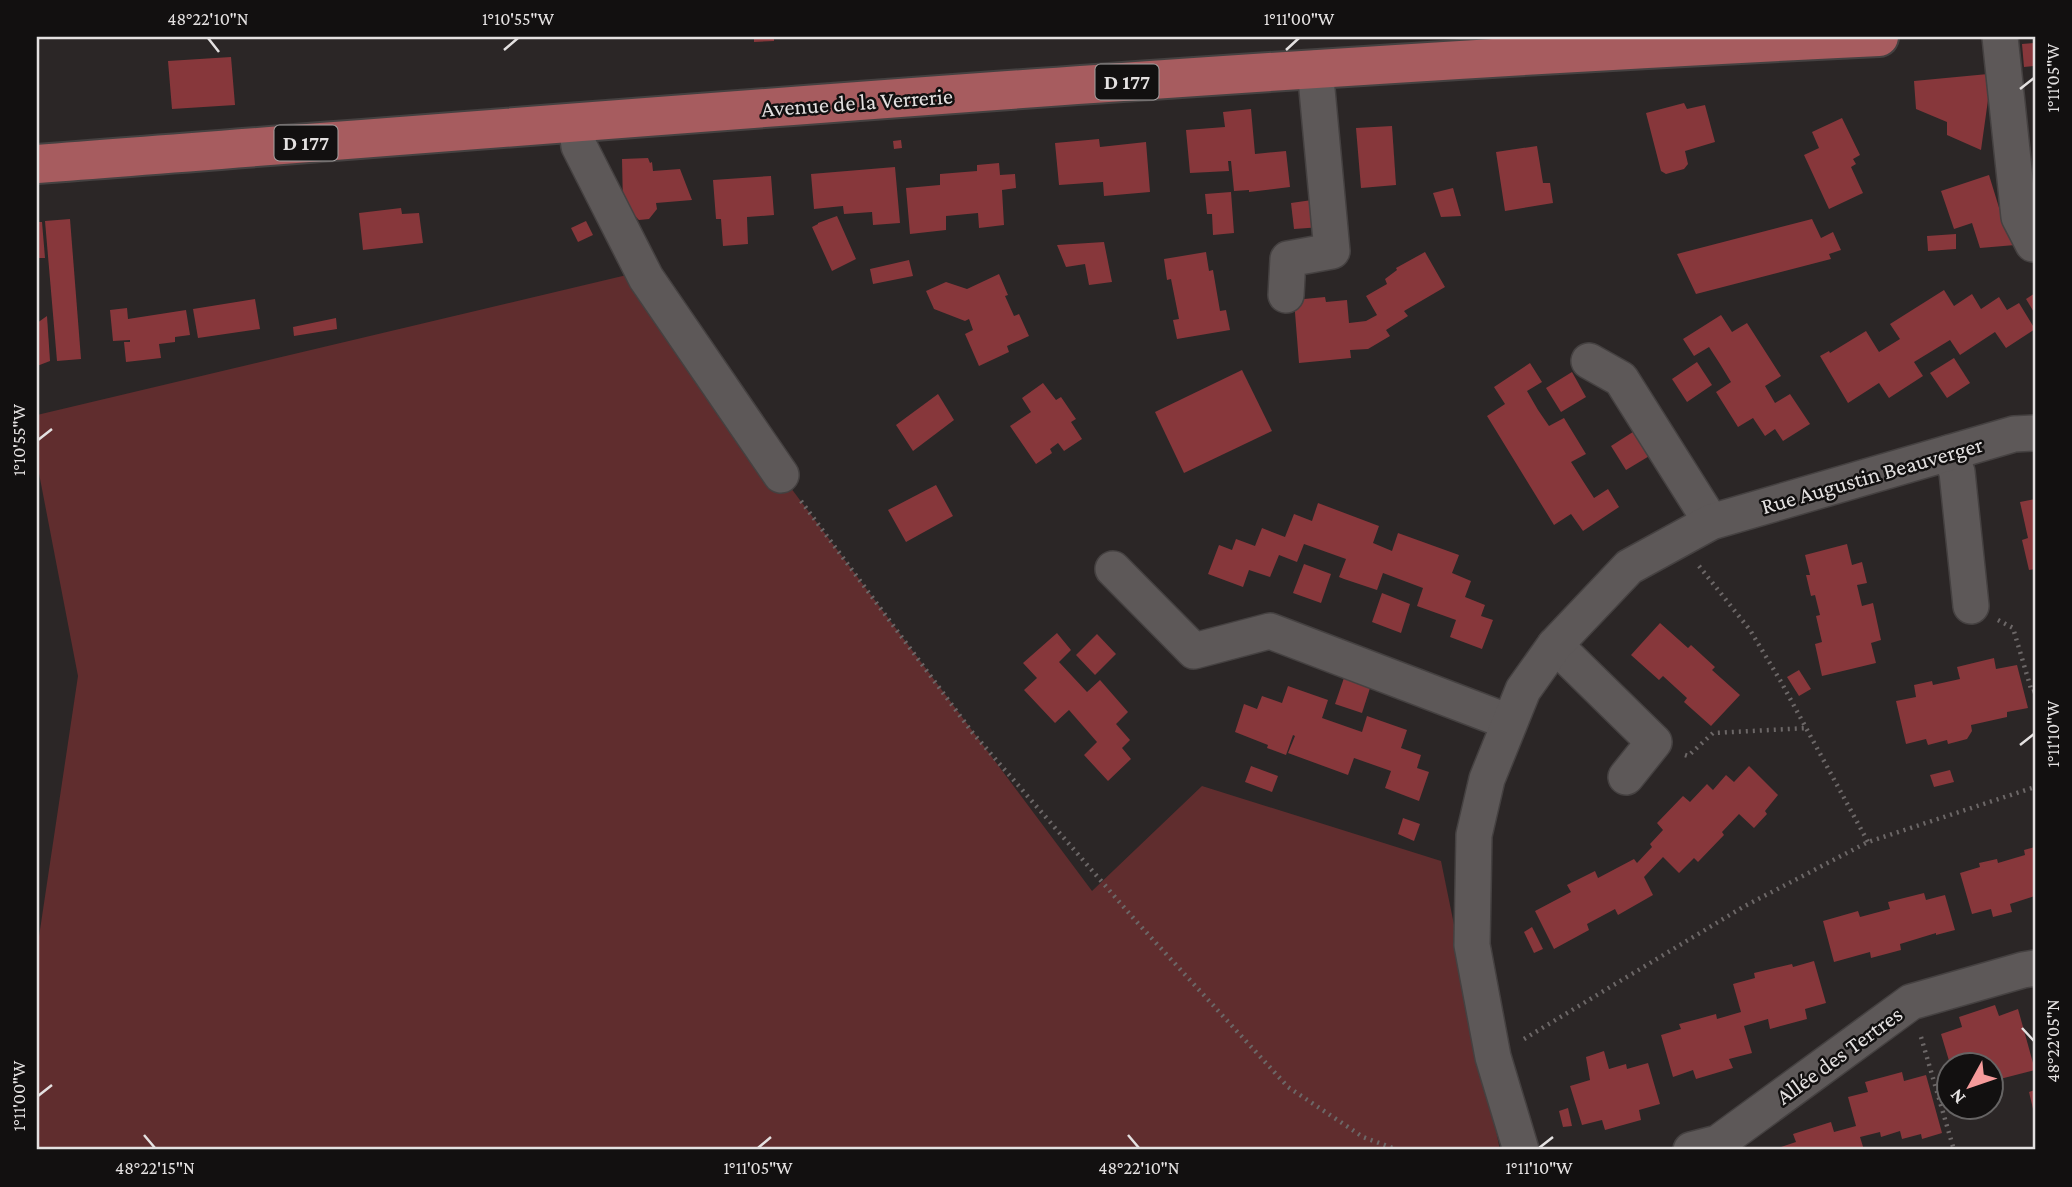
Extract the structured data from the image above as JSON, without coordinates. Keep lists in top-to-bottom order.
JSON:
{
  "streets": {
    "main road": ["D 177", "Avenue de la Verrerie"],
    "street": ["Rue Augustin Beauverger", "Allée des Tertres"]
  },
  "north": "bottom left",
  "coordinates": [
    "48°22'10\"N",
    "1°10'55\"W",
    "1°11'00\"W",
    "1°11'05\"W",
    "1°11'10\"W",
    "48°22'05\"N",
    "48°22'15\"N"
  ]
}
